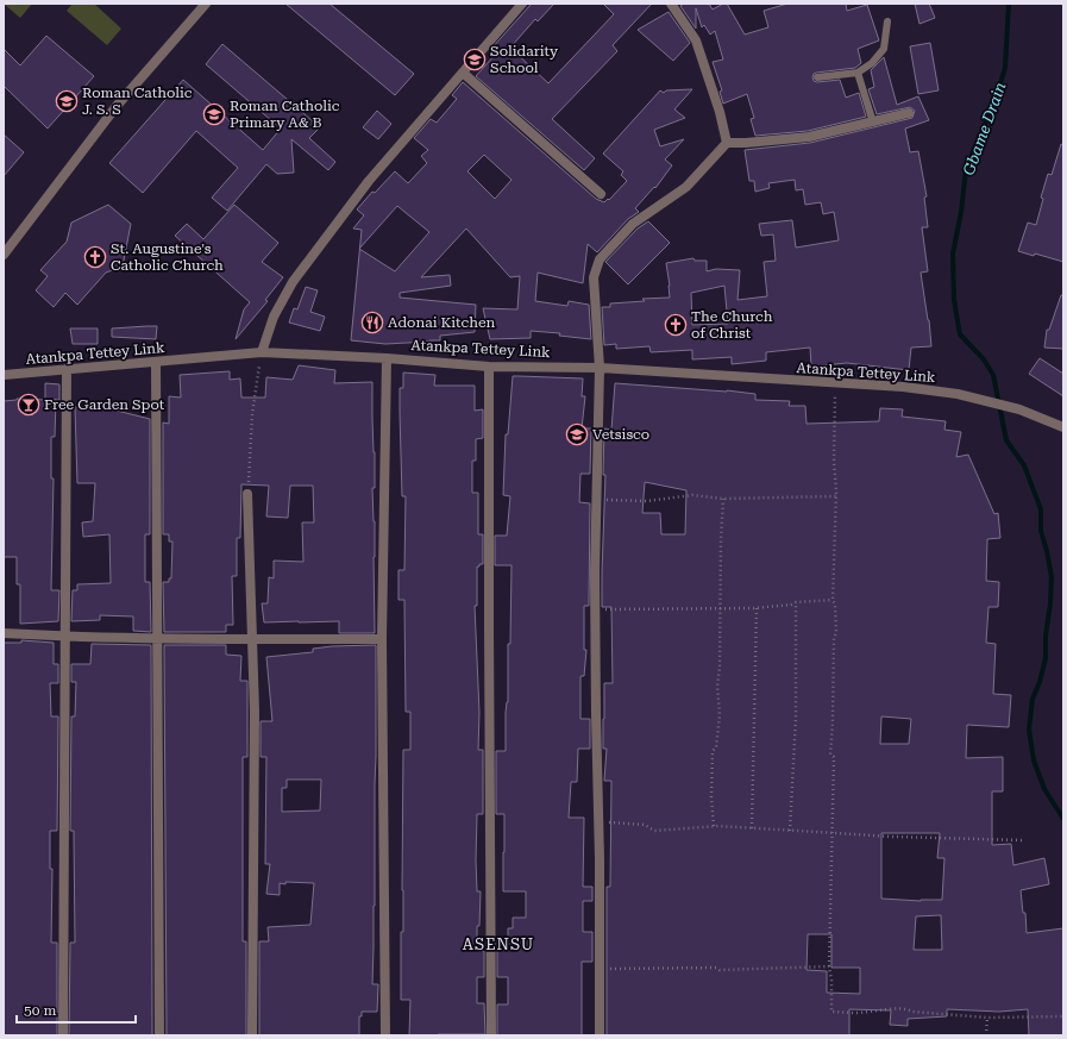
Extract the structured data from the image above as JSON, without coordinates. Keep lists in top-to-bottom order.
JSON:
{
  "streets": {
    "street": ["Atankpa Tettey Link"]
  },
  "districts": ["ASENSU"],
  "water": ["Gbame Drain"],
  "places": {
    "school or university": [
      "Solidarity School",
      "Roman Catholic J. S. S",
      "Roman Catholic Primary A& B",
      "Vetsisco"
    ],
    "church": ["St. Augustine's Catholic Church", "The Church of Christ"],
    "restaurant": ["Adonai Kitchen"],
    "bar": ["Free Garden Spot"]
  },
  "scale_bar": "50 m"
}
